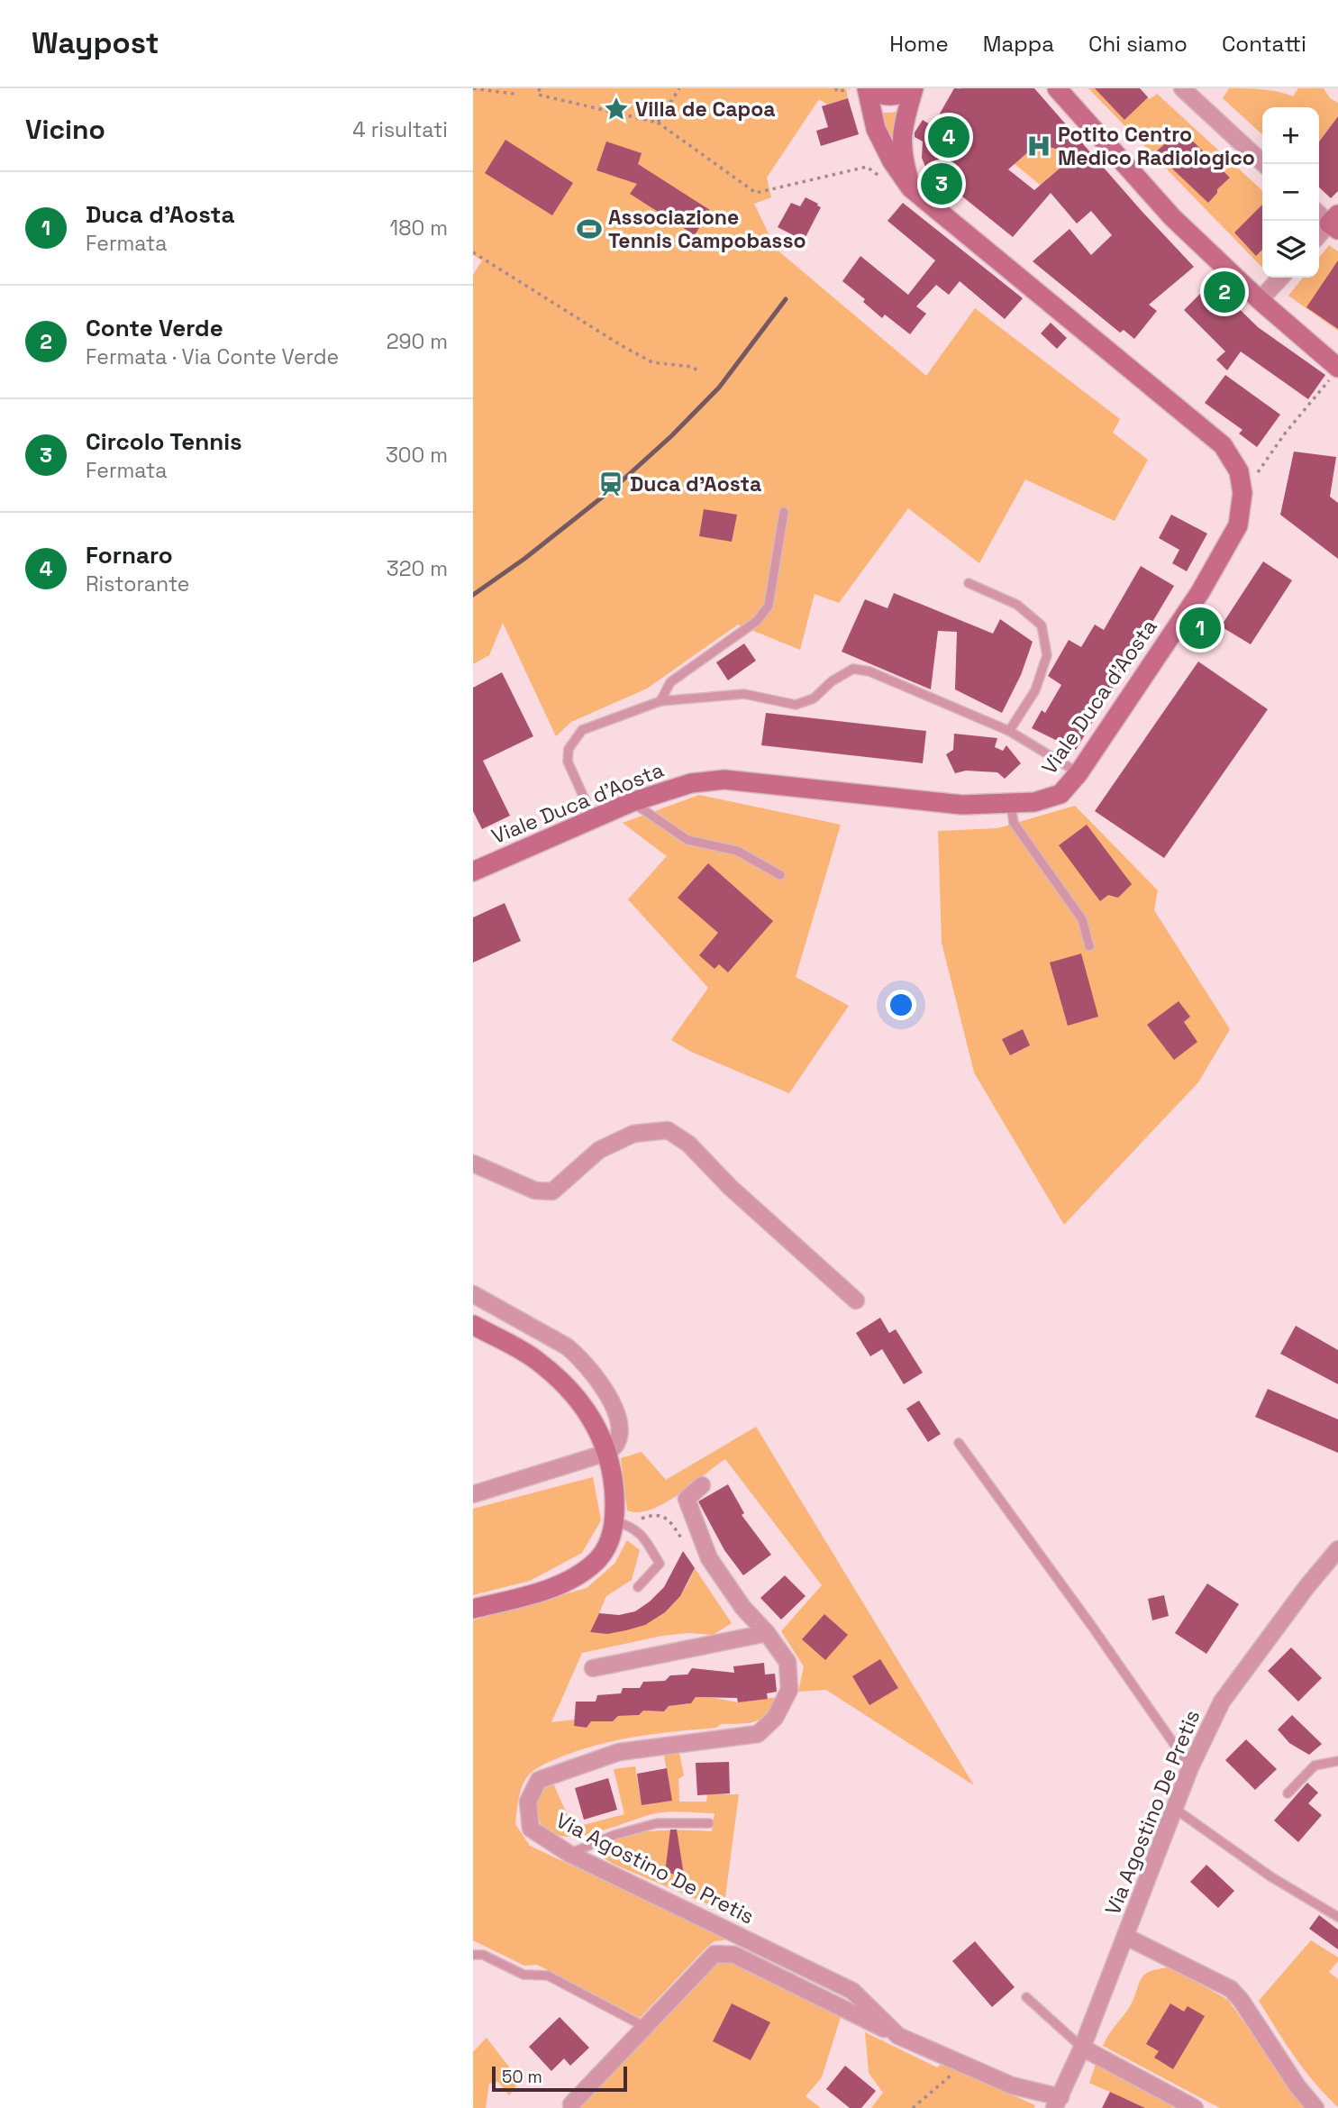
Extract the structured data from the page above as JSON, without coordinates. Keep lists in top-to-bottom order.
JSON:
{
  "streets": {
    "main road": ["Viale Duca d'Aosta"],
    "street": ["Via Agostino De Pretis"]
  },
  "places": {
    "place": ["Villa de Capoa"],
    "hospital": ["Potito Centro Medico Radiologico"],
    "sports": ["Associazione Tennis Campobasso"],
    "station": ["Duca d’Aosta"]
  },
  "scale_bar": "50 m",
  "page": {
    "header": "Waypost",
    "nav": [
      "Home",
      "Mappa",
      "Chi siamo",
      "Contatti"
    ],
    "heading": ["Vicino", "4 risultati"],
    "map_buttons": ["+", "−"],
    "pins": [
      "4",
      "3",
      "2",
      "1"
    ],
    "list": [
      {
        "mark": "1",
        "name": "Duca d'Aosta",
        "note": "Fermata",
        "value": "180 m"
      },
      {
        "mark": "2",
        "name": "Conte Verde",
        "note": "Fermata · Via Conte Verde",
        "value": "290 m"
      },
      {
        "mark": "3",
        "name": "Circolo Tennis",
        "note": "Fermata",
        "value": "300 m"
      },
      {
        "mark": "4",
        "name": "Fornaro",
        "note": "Ristorante",
        "value": "320 m"
      }
    ],
    "scale": "50 m"
  }
}
